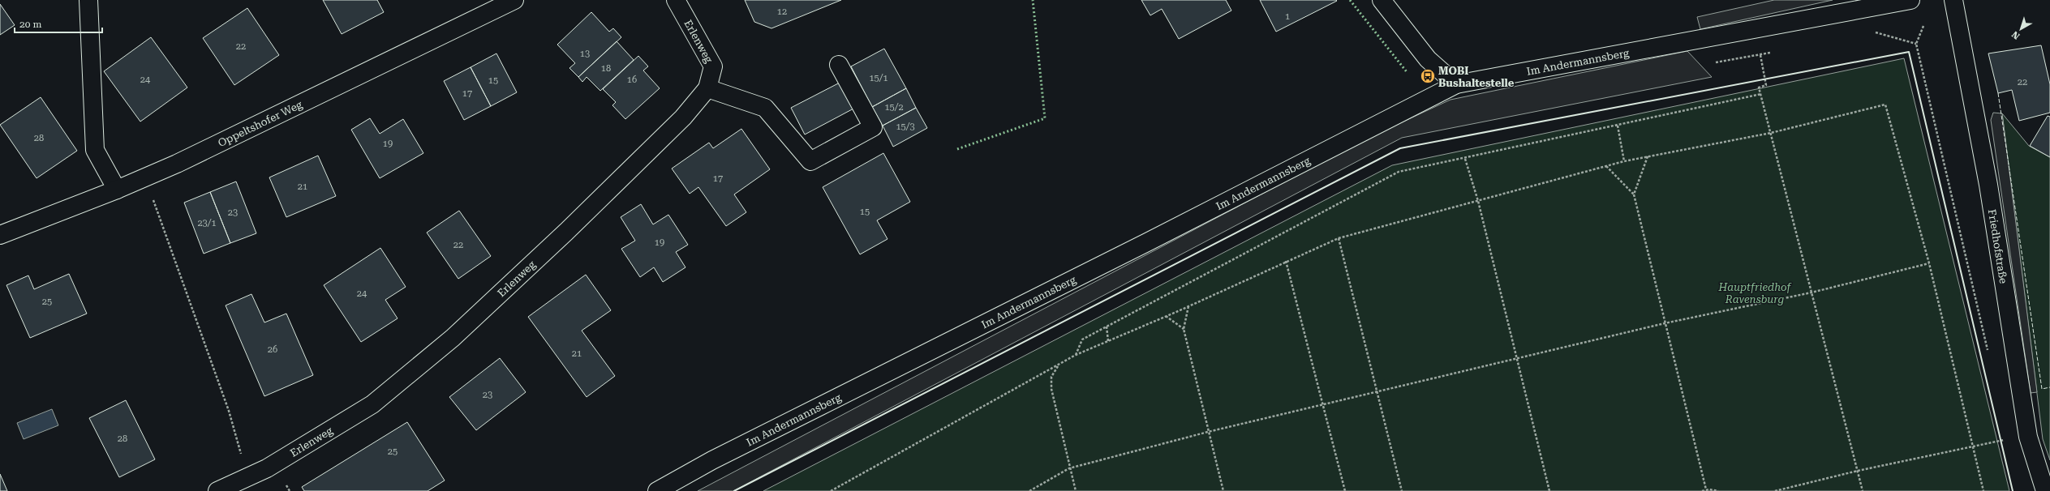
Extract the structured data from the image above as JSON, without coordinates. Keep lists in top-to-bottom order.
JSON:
{
  "streets": {
    "street": [
      "Erlenweg",
      "Im Andermannsberg",
      "Oppeltshofer Weg",
      "Friedhofstraße"
    ]
  },
  "parks": ["Hauptfriedhof Ravensburg"],
  "places": {
    "bus stop": ["MOBI Bushaltestelle"]
  },
  "house_numbers": [
    "12",
    "1",
    "22",
    "13",
    "18",
    "15/1",
    "24",
    "16",
    "15",
    "22",
    "17",
    "15/2",
    "15/3",
    "28",
    "19",
    "17",
    "21",
    "15",
    "23",
    "23/1",
    "19",
    "22",
    "24",
    "25",
    "26",
    "21",
    "23",
    "28",
    "25"
  ],
  "scale_bar": "20 m",
  "north": "bottom left"
}
